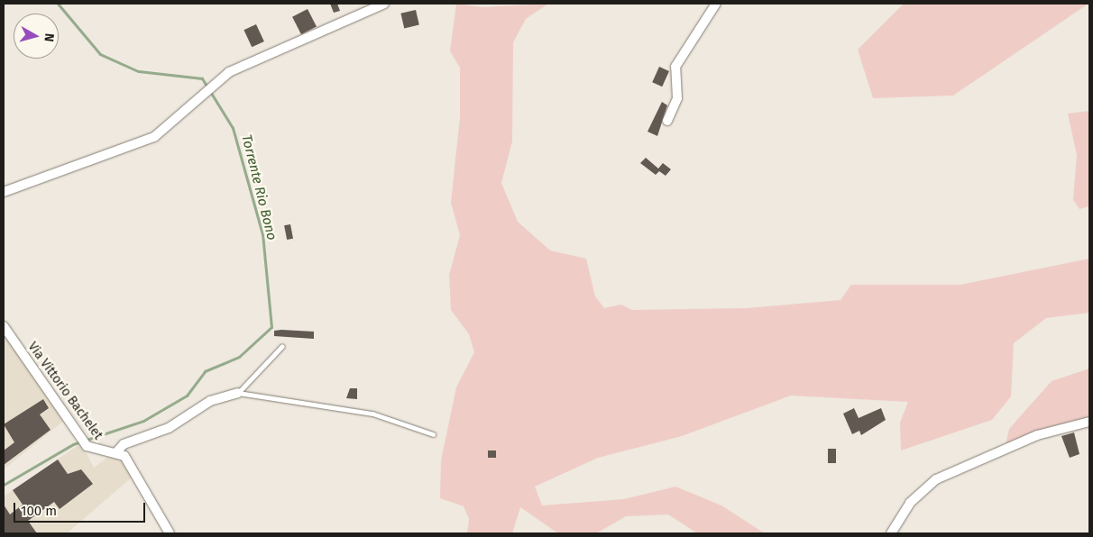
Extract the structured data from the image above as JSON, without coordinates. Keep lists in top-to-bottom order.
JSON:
{
  "streets": {
    "street": ["Via Vittorio Bachelet"]
  },
  "water": ["Torrente Rio Bono"],
  "scale_bar": "100 m",
  "north": "right"
}
